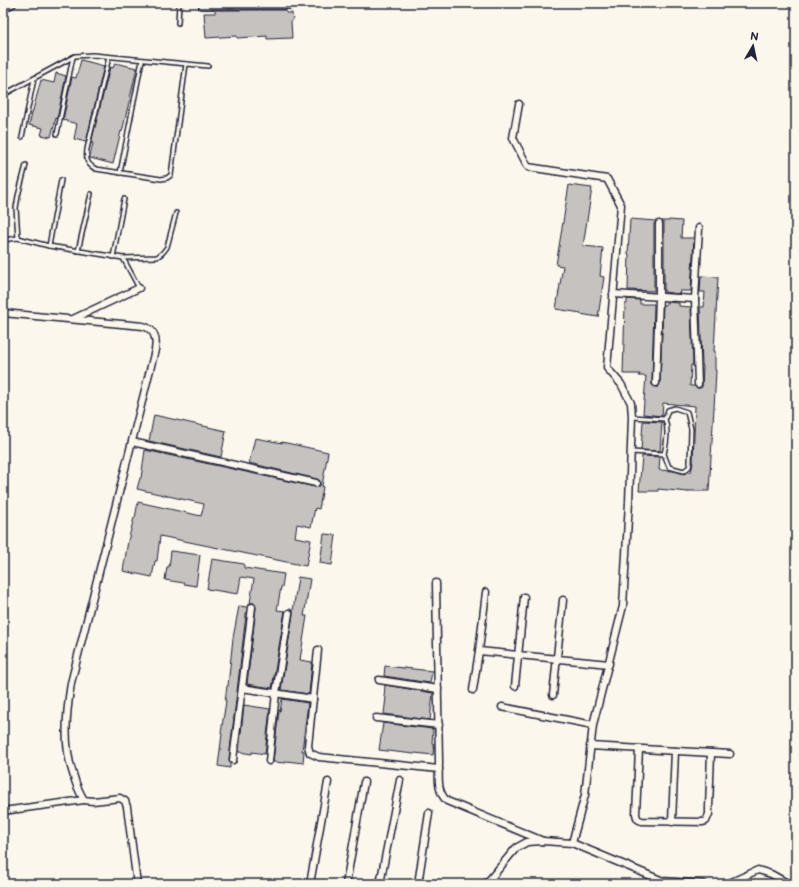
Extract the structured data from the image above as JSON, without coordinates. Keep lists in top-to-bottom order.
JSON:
{
  "north": "top"
}
